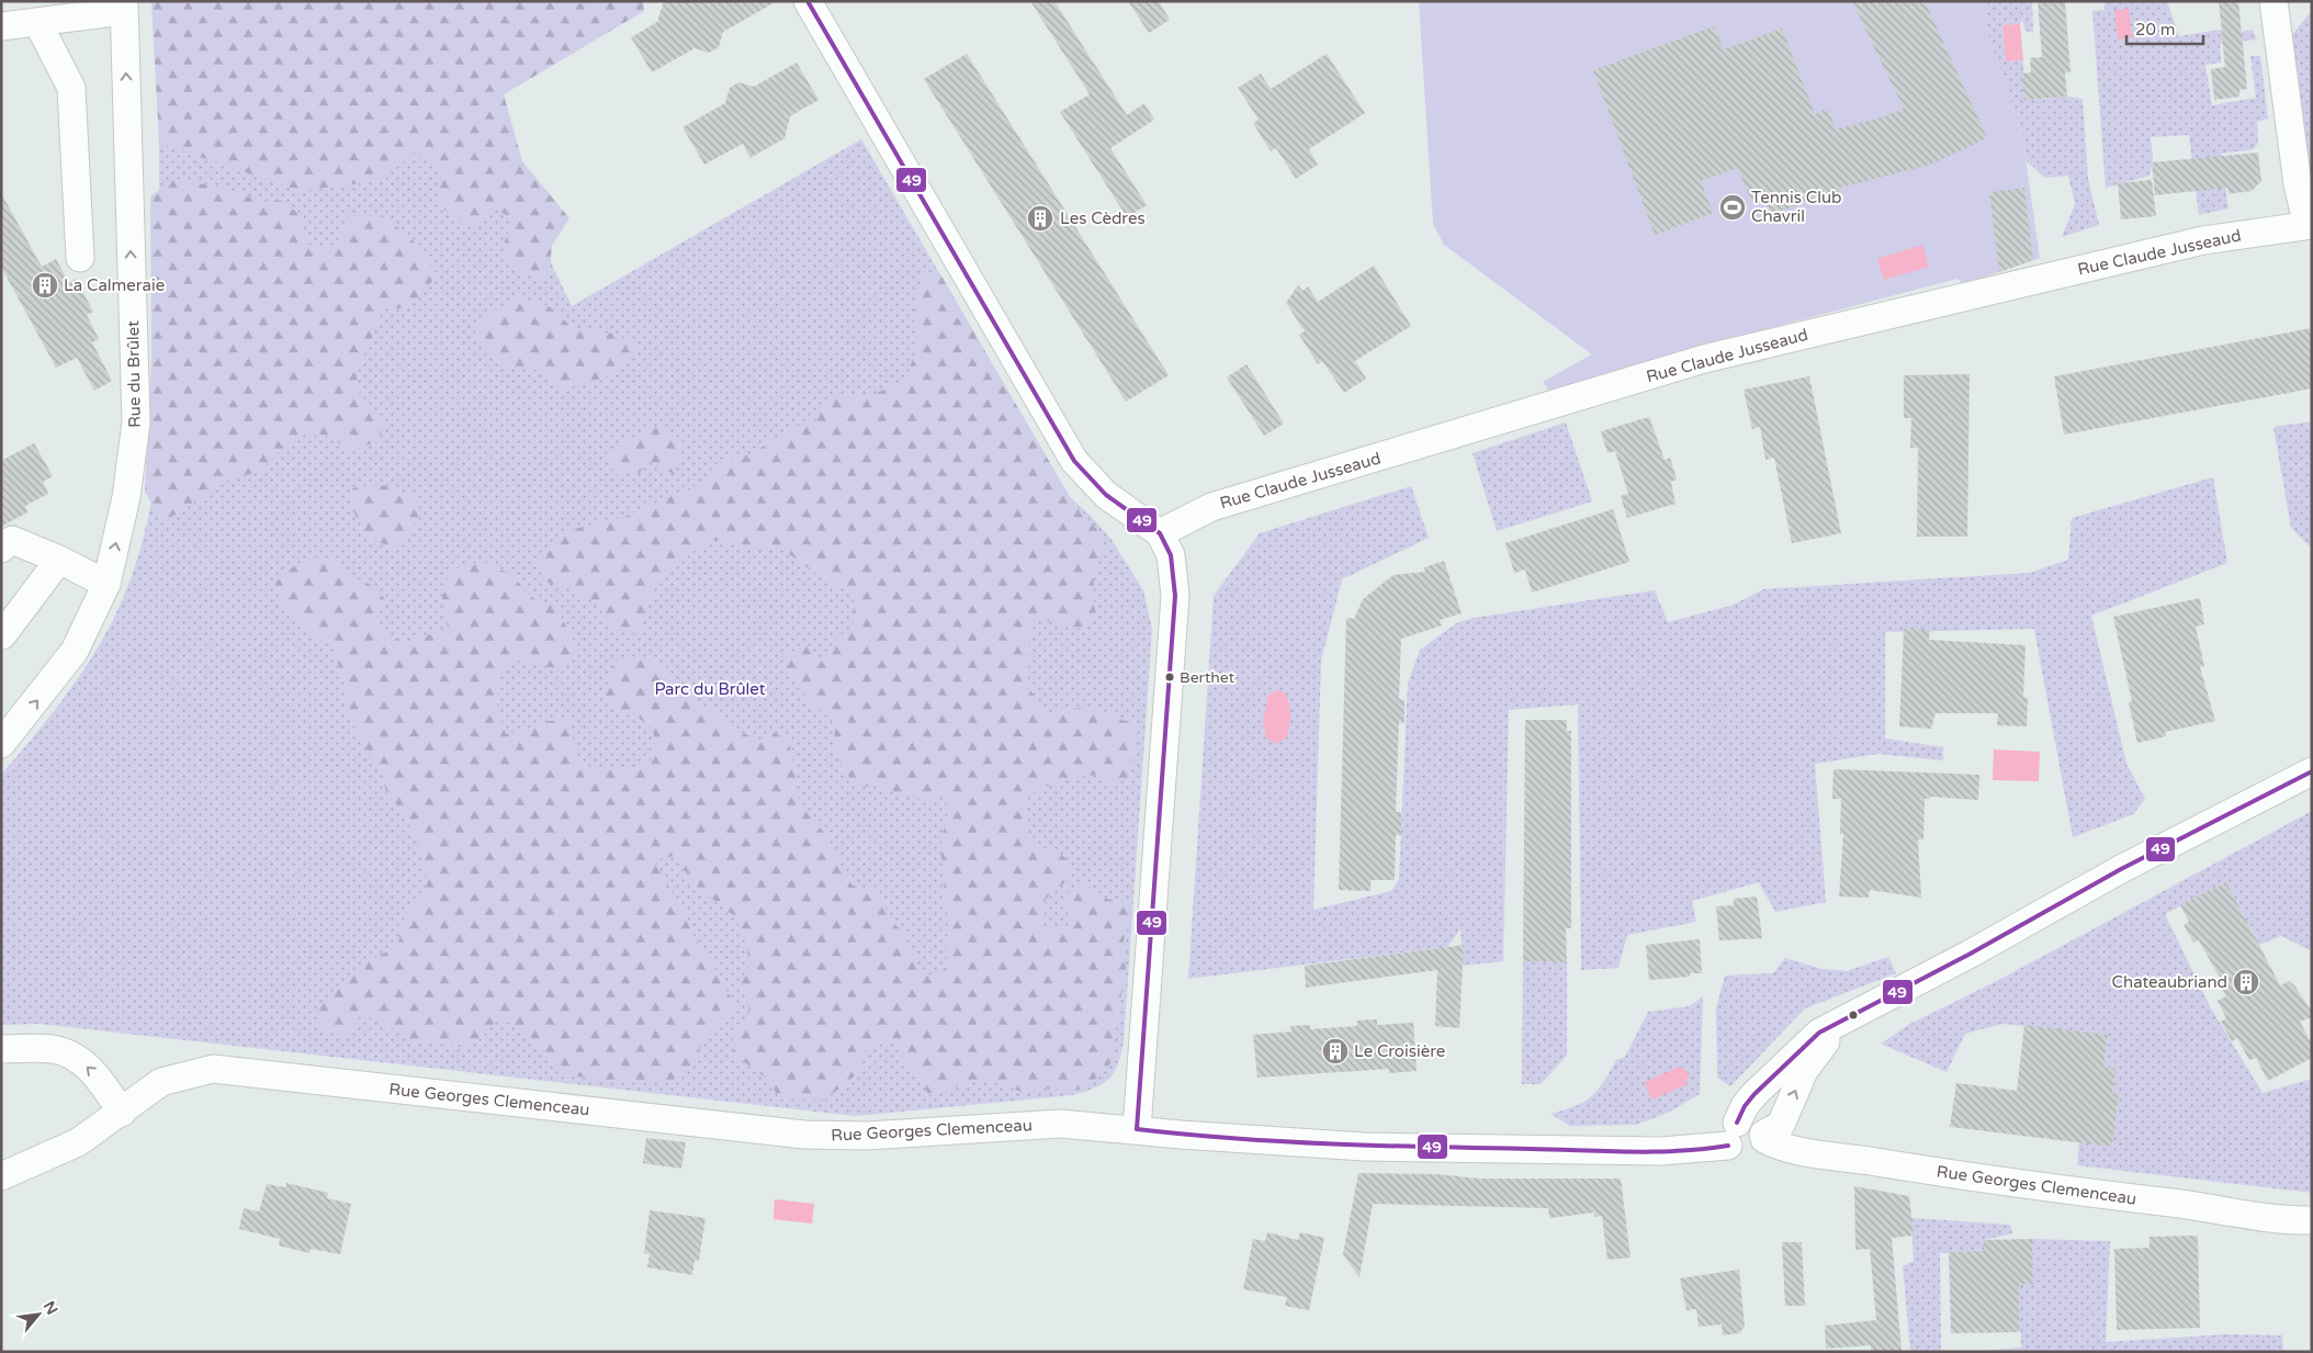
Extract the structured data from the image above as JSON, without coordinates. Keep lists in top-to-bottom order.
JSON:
{
  "streets": {
    "street": ["Rue Claude Jusseaud", "Rue du Brûlet", "Rue Georges Clemenceau"]
  },
  "parks": ["Parc du Brûlet"],
  "places": {
    "sports": ["Tennis Club Chavril"],
    "building": [
      "Les Cèdres",
      "La Calmeraie",
      "Chateaubriand",
      "Le Croisière"
    ],
    "other": ["Berthet"]
  },
  "lines": ["transit line 49"],
  "scale_bar": "20 m",
  "north": "top right"
}
